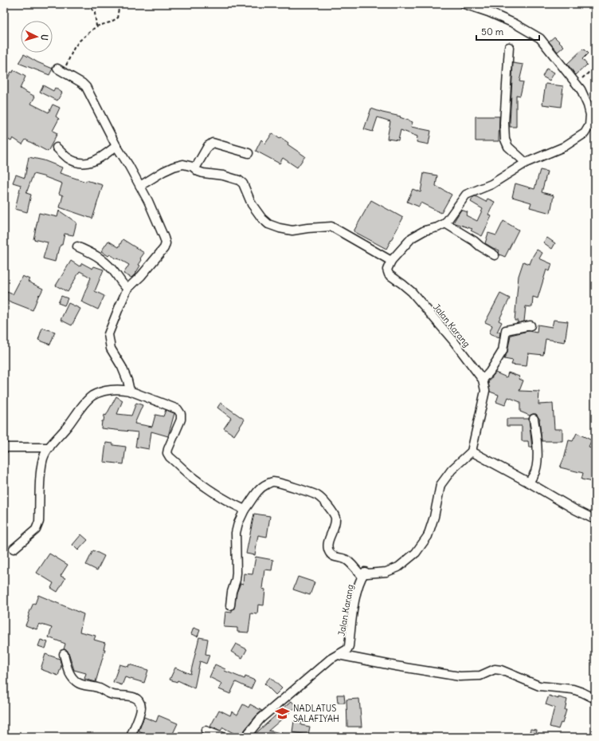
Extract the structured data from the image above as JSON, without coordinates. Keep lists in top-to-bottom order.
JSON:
{
  "streets": {
    "street": ["Jalan Karang"]
  },
  "places": {
    "school or university": ["NADLATUS SALAFIYAH"]
  },
  "scale_bar": "50 m",
  "north": "right"
}
